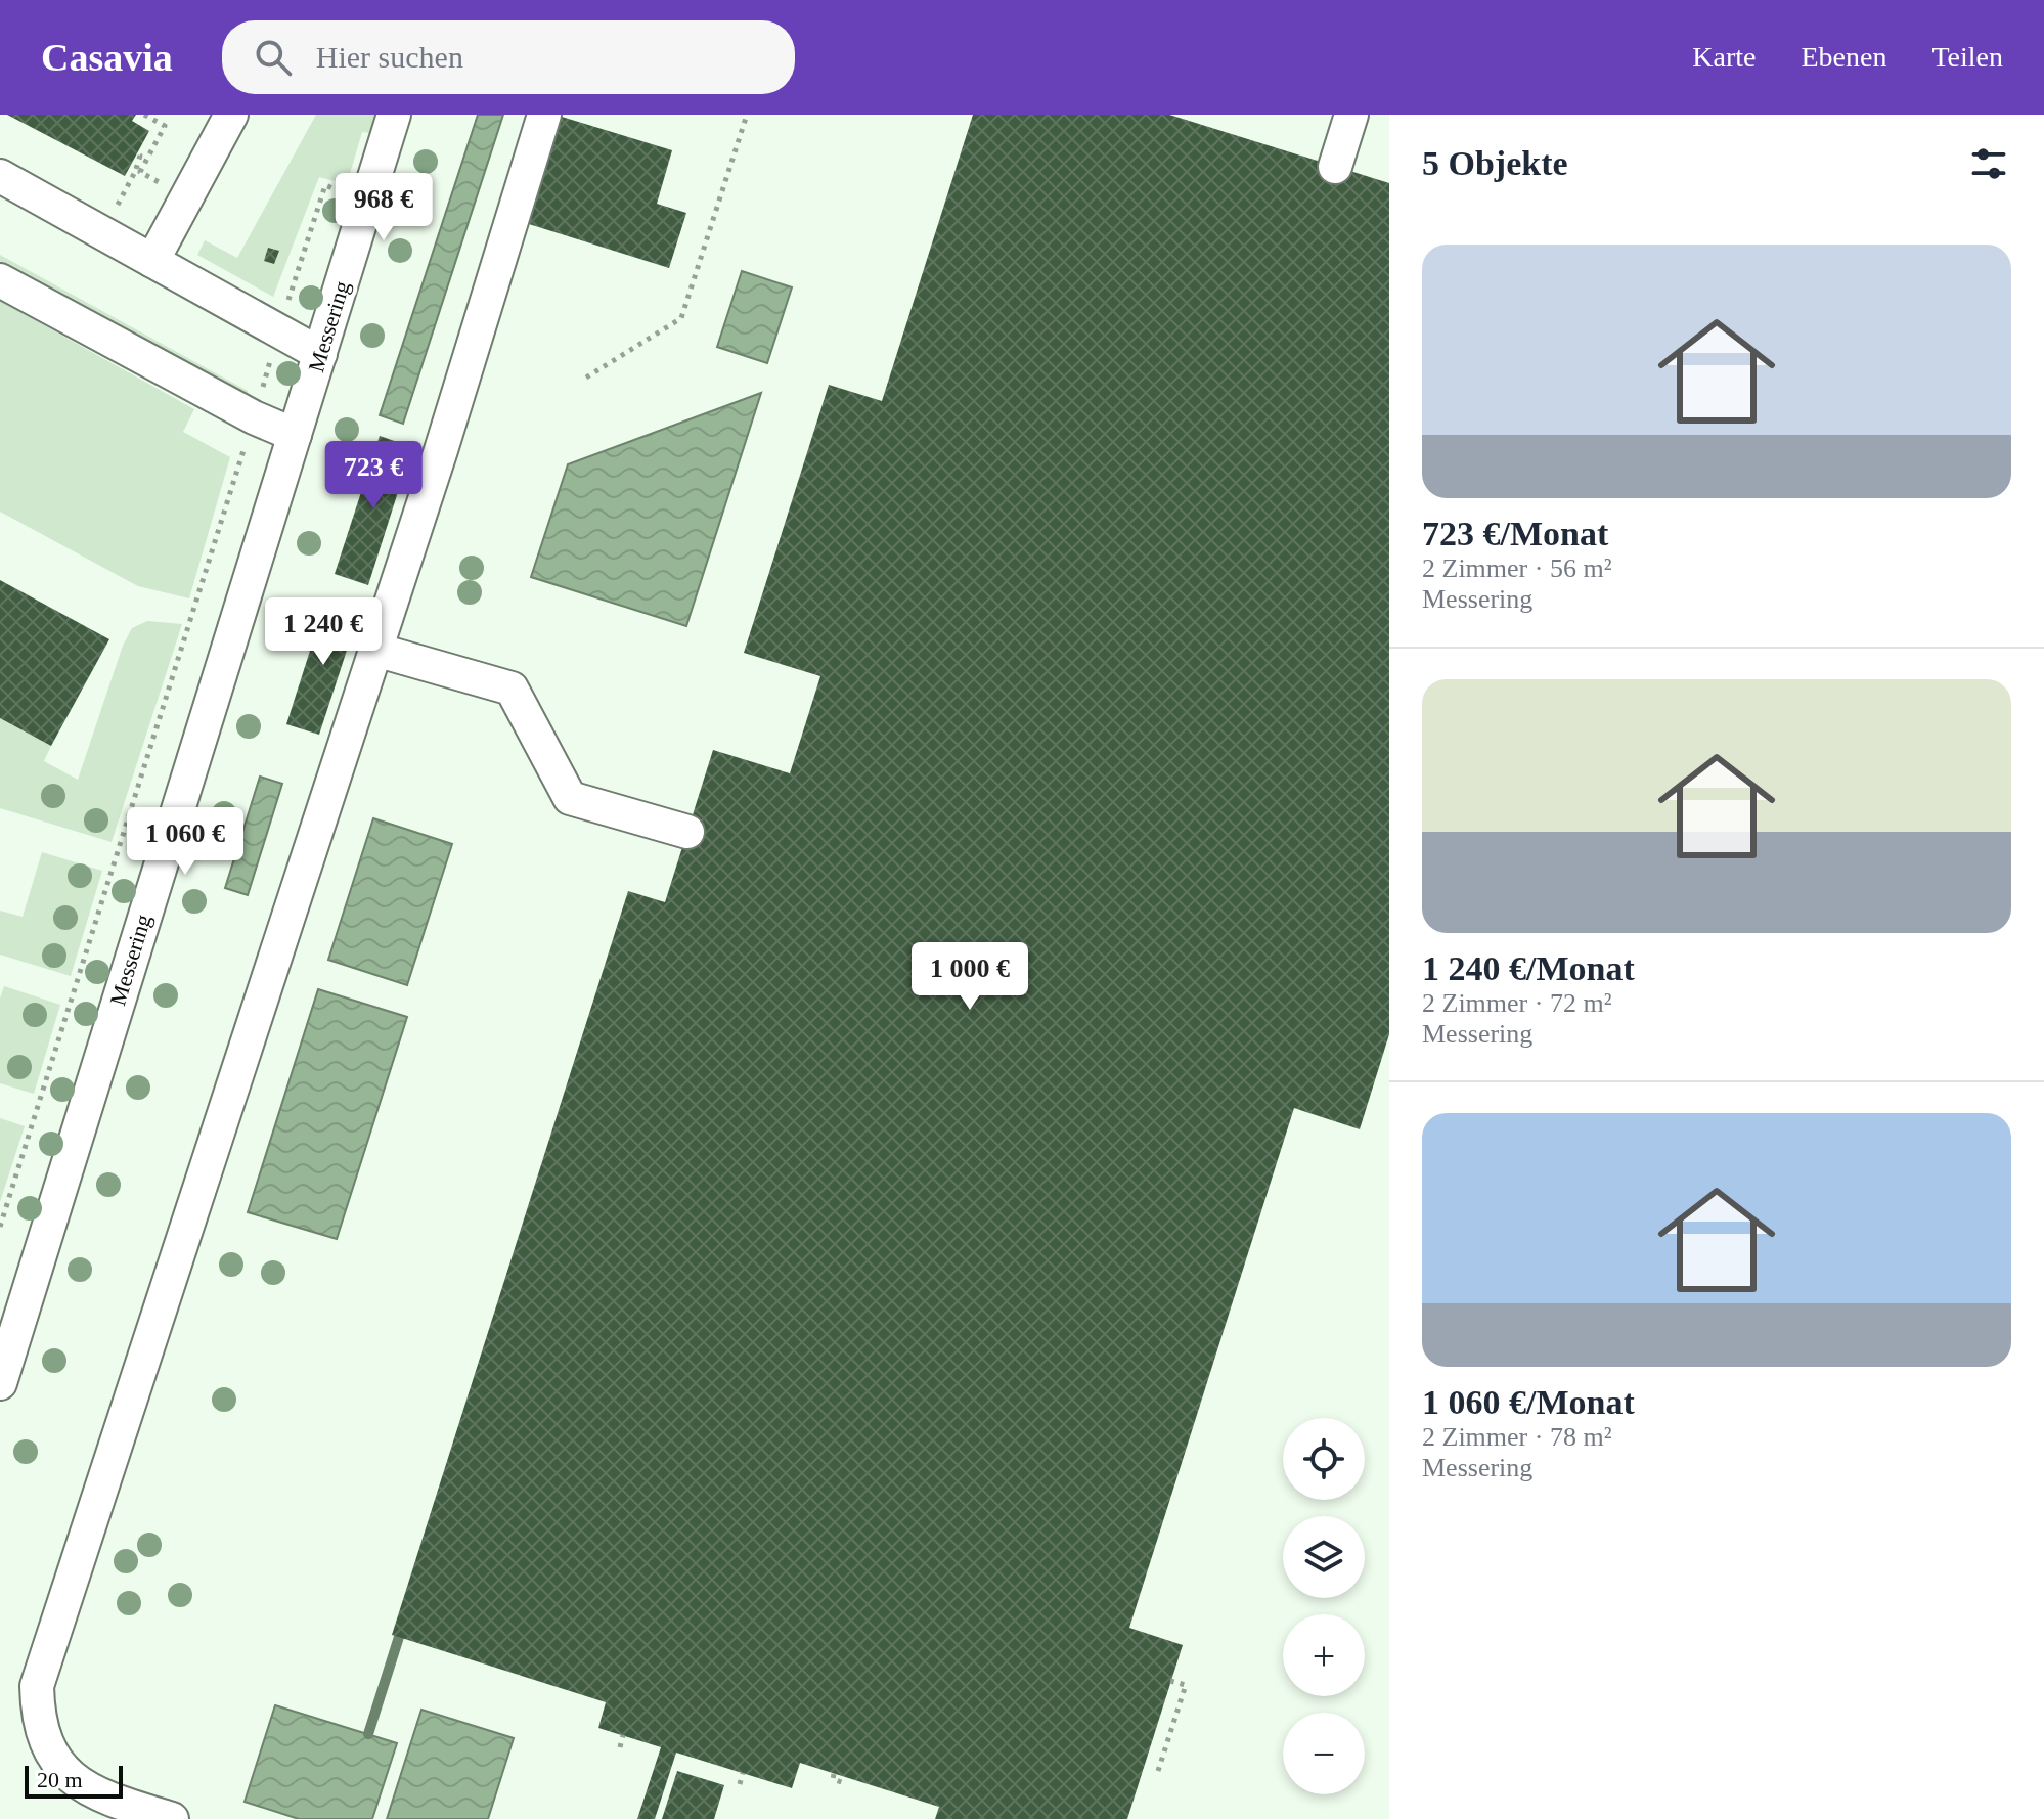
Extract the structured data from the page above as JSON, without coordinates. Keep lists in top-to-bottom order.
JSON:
{
  "streets": {
    "street": ["Messering"]
  },
  "scale_bar": "20 m",
  "page": {
    "header": "Casavia",
    "search": "Hier suchen",
    "nav": ["Karte", "Ebenen", "Teilen"],
    "heading": "5 Objekte",
    "price": [
      "968 €",
      "723 €",
      "1 240 €",
      "1 060 €",
      "1 000 €"
    ],
    "list": [
      {
        "name": "723 €/Monat",
        "note": "2 Zimmer · 56 m² · Messering"
      },
      {
        "name": "1 240 €/Monat",
        "note": "2 Zimmer · 72 m² · Messering"
      },
      {
        "name": "1 060 €/Monat",
        "note": "2 Zimmer · 78 m² · Messering"
      }
    ],
    "map_buttons": ["+", "−"],
    "scale": "20 m"
  }
}
